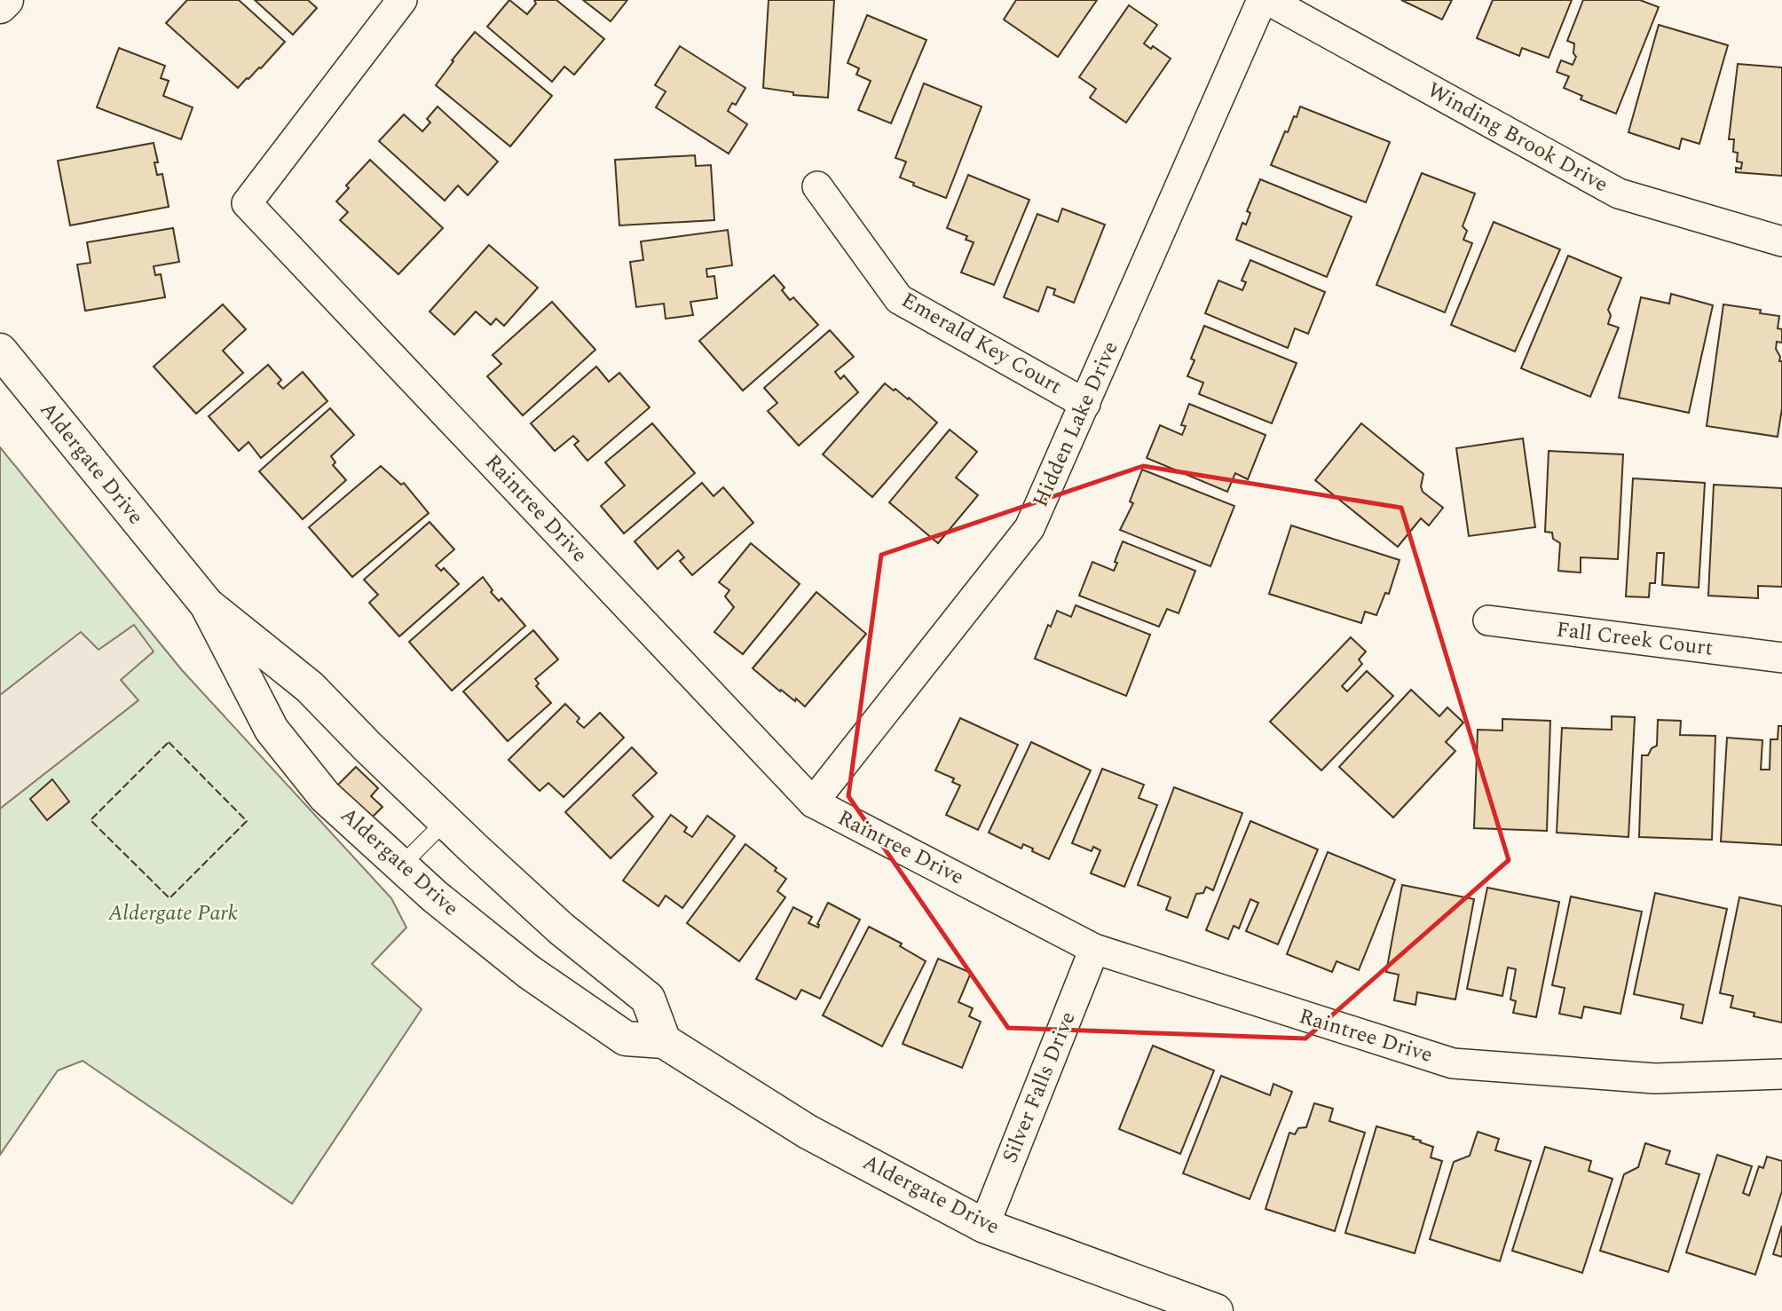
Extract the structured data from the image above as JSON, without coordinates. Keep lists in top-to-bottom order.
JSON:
{
  "streets": {
    "street": [
      "Winding Brook Drive",
      "Emerald Key Court",
      "Hidden Lake Drive",
      "Aldergate Drive",
      "Raintree Drive",
      "Fall Creek Court",
      "Silver Falls Drive"
    ]
  },
  "crossings": [
    ["Emerald Key Court", "Hidden Lake Drive"],
    ["Hidden Lake Drive", "Raintree Drive"],
    ["Aldergate Drive", "Silver Falls Drive"],
    ["Raintree Drive", "Silver Falls Drive"]
  ],
  "parks": ["Aldergate Park"]
}
